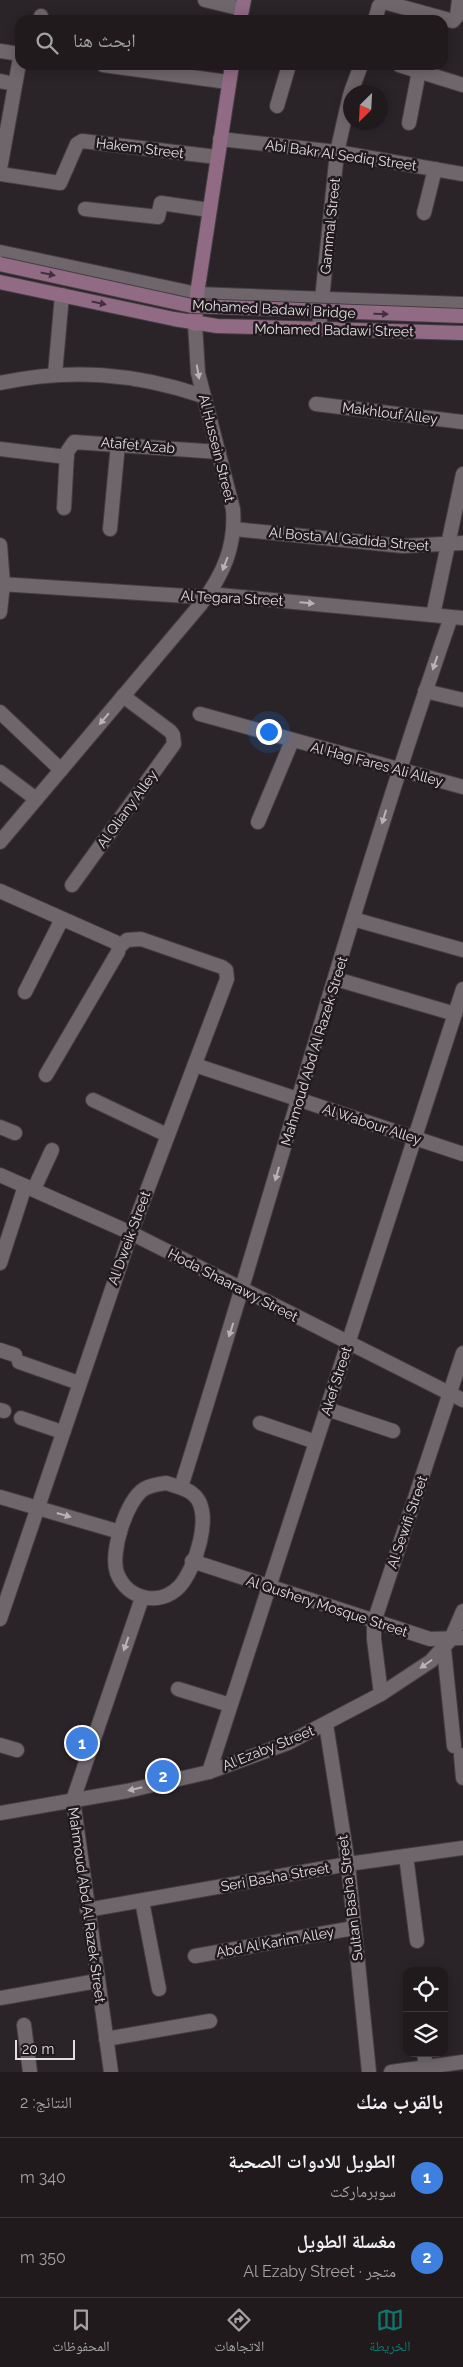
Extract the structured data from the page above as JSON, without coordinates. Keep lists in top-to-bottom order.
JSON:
{
  "streets": {
    "main road": ["Mohamed Badawi Bridge", "Mohamed Badawi Street", "Al Hussein Street"],
    "street": [
      "Hakem Street",
      "Abi Bakr Al Sediq Street",
      "Gammal Street",
      "Makhlouf Alley",
      "Atafet Azab",
      "Al Bosta Al Gadida Street",
      "Al Tegara Street",
      "Al Hag Fares Ali Alley",
      "Al Qliany Alley",
      "Mahmoud Abd Al Razek Street",
      "Al Wabour Alley",
      "Al Dweik Street",
      "Hoda Shaarawy Street",
      "Akef Street",
      "Al Sewifi Street",
      "Al Qushery Mosque Street",
      "Al Ezaby Street",
      "Seri Basha Street",
      "Sultan Basha Street",
      "Abd Al Karim Alley"
    ]
  },
  "crossings": [
    ["Hakem Street", "Al Hussein Street"],
    ["Abi Bakr Al Sediq Street", "Gammal Street"],
    ["Abi Bakr Al Sediq Street", "Al Hussein Street"],
    ["Gammal Street", "Mohamed Badawi Street"],
    ["Mohamed Badawi Street", "Al Hussein Street"],
    ["Atafet Azab", "Al Hussein Street"],
    ["Al Hussein Street", "Al Bosta Al Gadida Street"],
    ["Al Hussein Street", "Al Tegara Street"],
    ["Al Hussein Street", "Al Qliany Alley"],
    ["Al Tegara Street", "Mahmoud Abd Al Razek Street"],
    ["Al Hag Fares Ali Alley", "Mahmoud Abd Al Razek Street"],
    ["Mahmoud Abd Al Razek Street", "Al Wabour Alley"],
    ["Mahmoud Abd Al Razek Street", "Hoda Shaarawy Street"],
    ["Mahmoud Abd Al Razek Street", "Al Qushery Mosque Street"],
    ["Mahmoud Abd Al Razek Street", "Al Ezaby Street"],
    ["Mahmoud Abd Al Razek Street", "Seri Basha Street"],
    ["Al Wabour Alley", "Al Dweik Street"],
    ["Al Wabour Alley", "Akef Street"],
    ["Al Dweik Street", "Hoda Shaarawy Street"],
    ["Hoda Shaarawy Street", "Akef Street"],
    ["Hoda Shaarawy Street", "Al Sewifi Street"],
    ["Akef Street", "Al Qushery Mosque Street"],
    ["Akef Street", "Al Ezaby Street"],
    ["Al Sewifi Street", "Al Qushery Mosque Street"],
    ["Al Sewifi Street", "Al Ezaby Street"],
    ["Al Qushery Mosque Street", "Al Ezaby Street"],
    ["Al Ezaby Street", "Sultan Basha Street"],
    ["Seri Basha Street", "Sultan Basha Street"],
    ["Sultan Basha Street", "Abd Al Karim Alley"]
  ],
  "one_way": [
    "Mohamed Badawi Bridge",
    "Al Tegara Street",
    "Mahmoud Abd Al Razek Street",
    "Al Ezaby Street"
  ],
  "scale_bar": "20 m",
  "north": "bottom left",
  "page": {
    "search": "ابحث هنا",
    "pins": ["1", "2"],
    "scale": "20 m",
    "heading": ["بالقرب منك", "النتائج: 2"],
    "list": [
      {
        "mark": "1",
        "name": "الطويل للادوات الصحية",
        "note": "سوبرماركت",
        "value": "340 m"
      },
      {
        "mark": "2",
        "name": "مغسلة الطويل",
        "note": "متجر · Al Ezaby Street",
        "value": "350 m"
      }
    ],
    "nav": ["الخريطة", "الاتجاهات", "المحفوظات"]
  }
}
